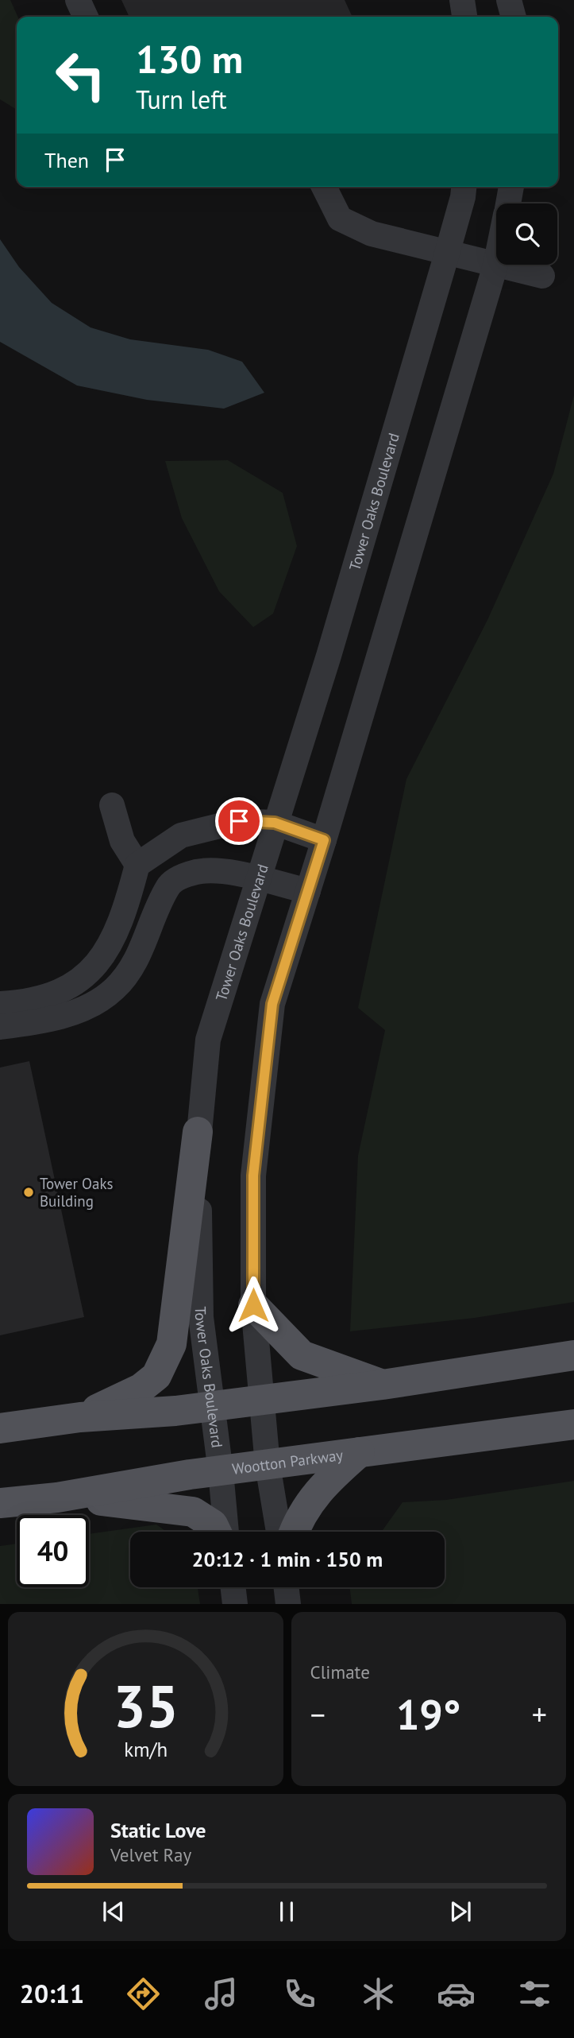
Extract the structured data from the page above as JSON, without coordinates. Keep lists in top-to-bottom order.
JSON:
{
  "streets": {
    "main road": ["Wootton Parkway"],
    "street": ["Tower Oaks Boulevard"]
  },
  "crossings": [
    ["Tower Oaks Boulevard", "Wootton Parkway"]
  ],
  "places": ["Tower Oaks Building"],
  "page": {
    "turn": ["130 m", "Turn left"],
    "then": "Then",
    "limit": "40",
    "trip": "20:12 · 1 min · 150 m",
    "tile": "Climate",
    "heat": ["−", "19°", "+"],
    "song": ["Static Love", "Velvet Ray"],
    "tabs": "20:11",
    "gauge": ["35", "km/h"]
  }
}
